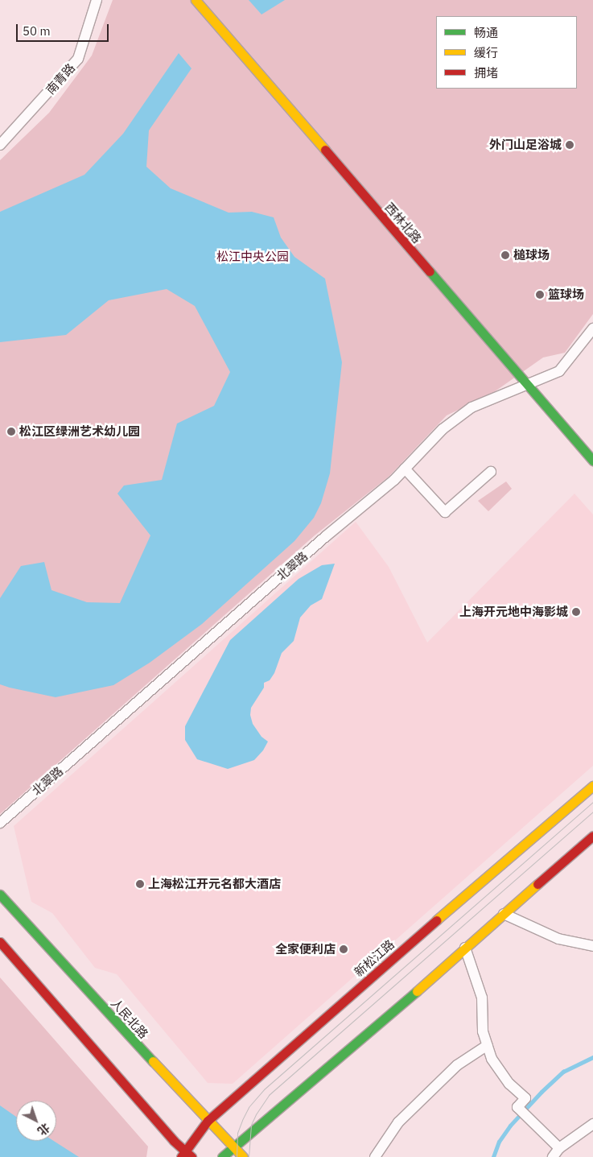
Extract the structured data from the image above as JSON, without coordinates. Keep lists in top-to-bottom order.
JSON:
{
  "streets": {
    "main road": ["西林北路", "新松江路", "人民北路"],
    "street": ["南青路", "北翠路"]
  },
  "crossings": [
    ["西林北路", "北翠路"],
    ["新松江路", "人民北路"]
  ],
  "parks": ["松江中央公园"],
  "places": [
    "外门山足浴城",
    "槌球场",
    "篮球场",
    "松江区绿洲艺术幼儿园",
    "上海开元地中海影城",
    "上海松江开元名都大酒店",
    "全家便利店"
  ],
  "legend": ["畅通", "缓行", "拥堵"],
  "scale_bar": "50 m",
  "north": "bottom right"
}
